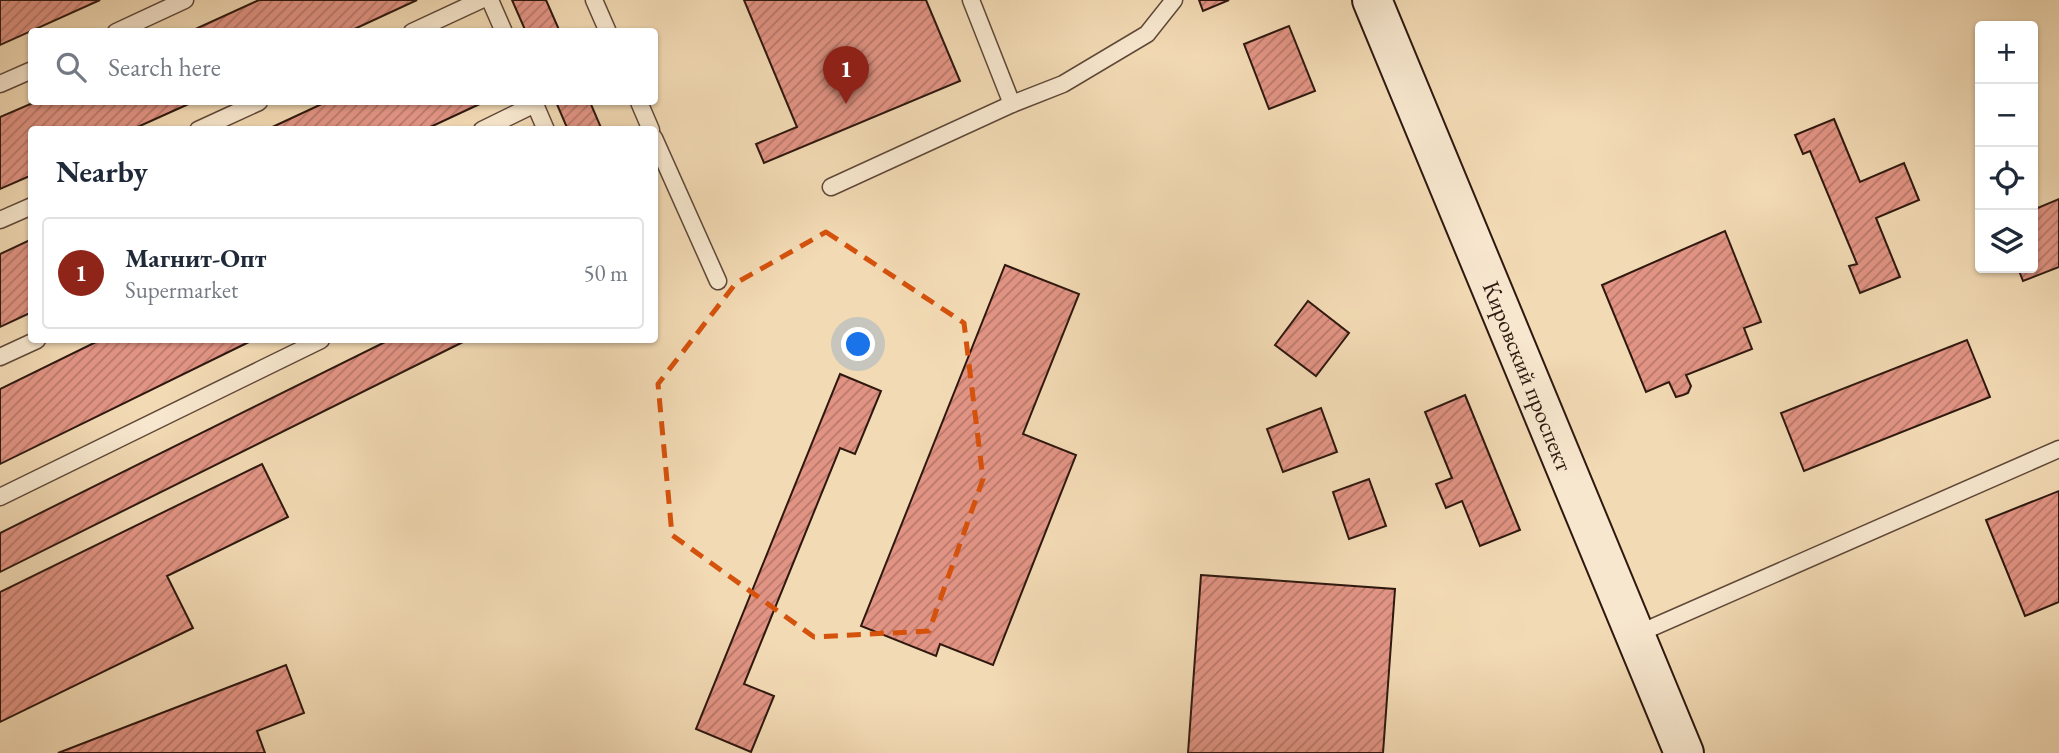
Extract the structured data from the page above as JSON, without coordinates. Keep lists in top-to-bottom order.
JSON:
{
  "streets": {
    "main road": ["Кировский проспект"]
  },
  "page": {
    "map_buttons": ["+", "−"],
    "search": "Search here",
    "pins": "1",
    "heading": "Nearby",
    "list": [
      {
        "mark": "1",
        "name": "Магнит-Опт",
        "note": "Supermarket",
        "value": "50 m"
      }
    ]
  }
}
